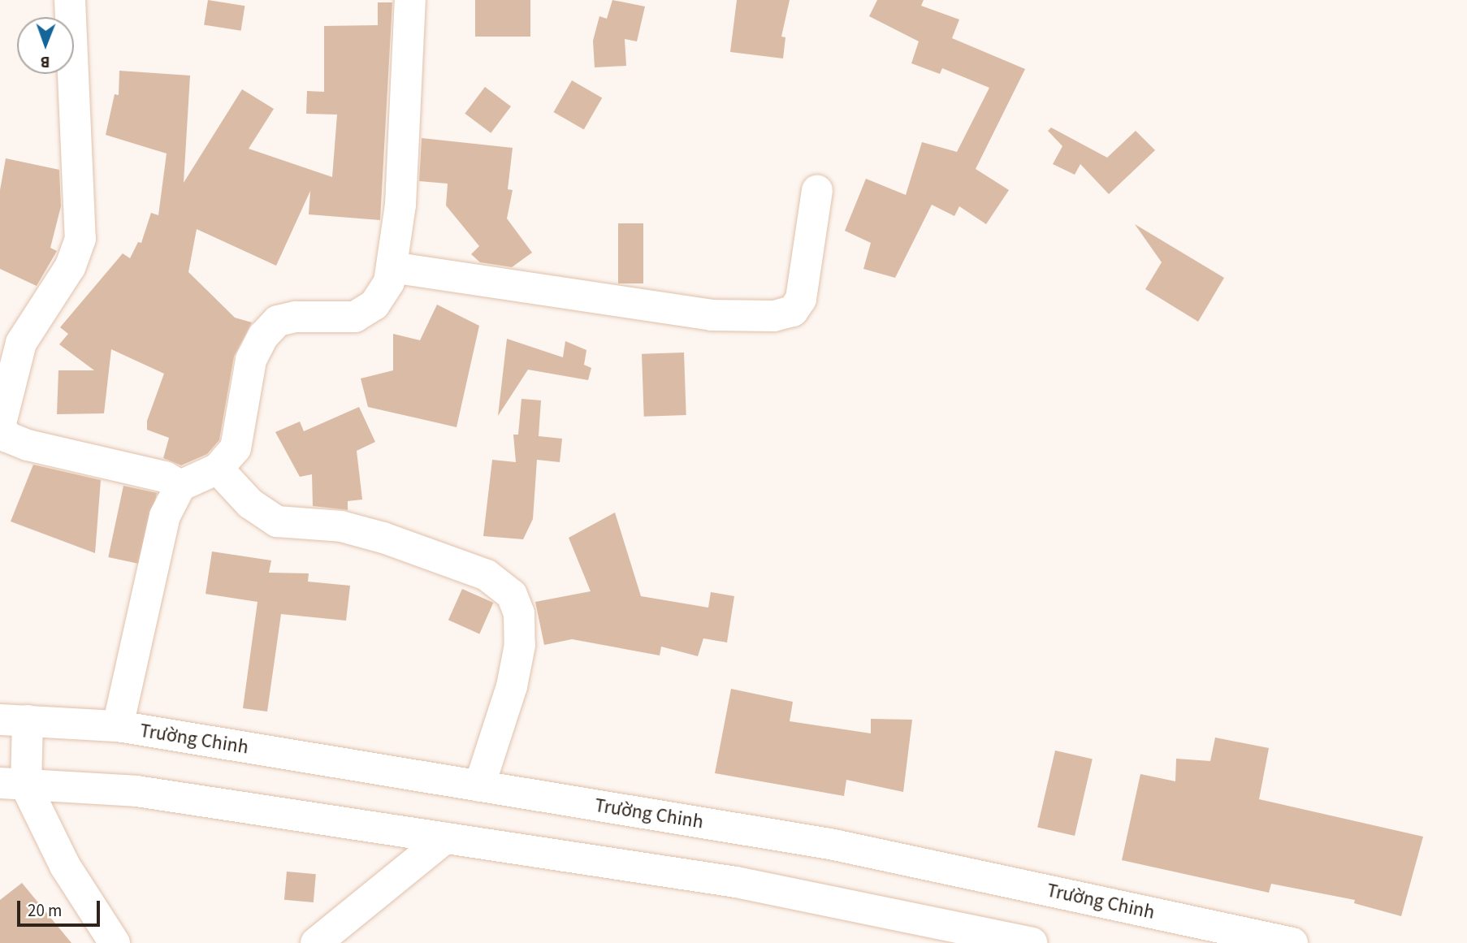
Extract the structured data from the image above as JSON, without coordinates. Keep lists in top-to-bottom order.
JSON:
{
  "streets": {
    "street": ["Trường Chinh"]
  },
  "scale_bar": "20 m",
  "north": "bottom"
}
